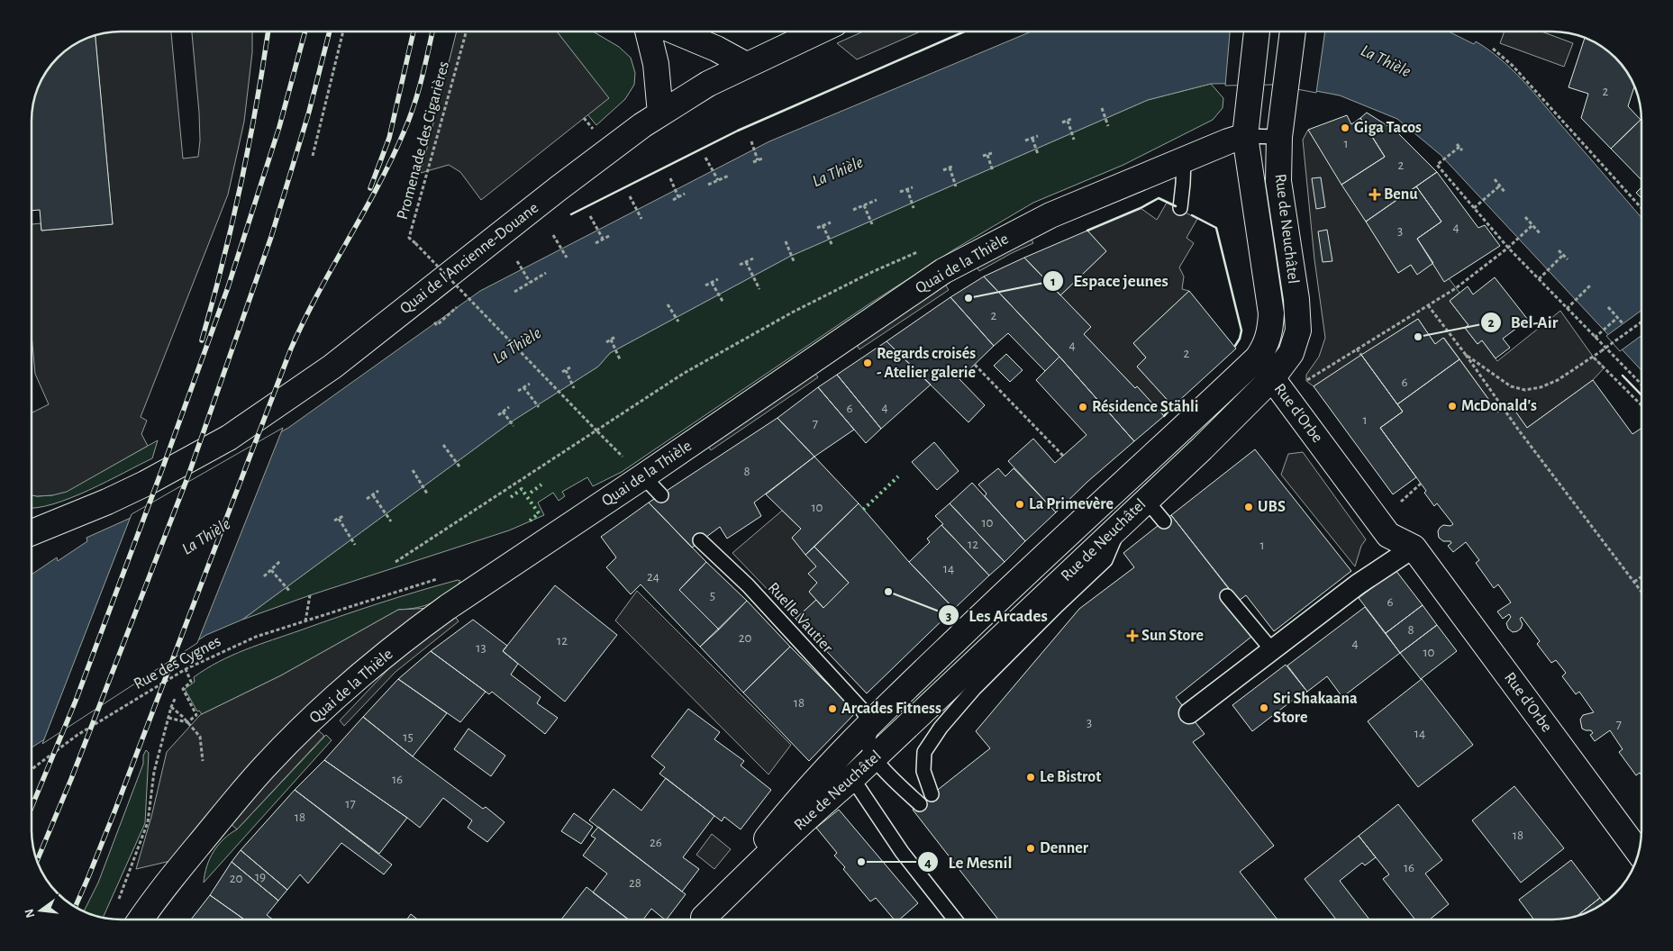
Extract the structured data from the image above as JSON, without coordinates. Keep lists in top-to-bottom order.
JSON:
{
  "streets": {
    "street": [
      "Rue de Neuchâtel",
      "Quai de l'Ancienne-Douane",
      "Quai de la Thièle",
      "Rue d'Orbe"
    ],
    "lane": ["Ruelle Vautier"],
    "path": ["Promenade des Cigarières", "Rue des Cygnes"]
  },
  "crossings": [
    ["Promenade des Cigarières", "Quai de la Thièle"],
    ["Rue de Neuchâtel", "Quai de la Thièle"],
    ["Rue de Neuchâtel", "Rue d'Orbe"],
    ["Rue de Neuchâtel", "Ruelle Vautier"]
  ],
  "water": ["La Thièle"],
  "places": {
    "other": [
      "Giga Tacos",
      "Espace jeunes",
      "Bel-Air",
      "Regards croisés - Atelier galerie",
      "McDonald's",
      "Résidence Stähli",
      "La Primevère",
      "UBS",
      "Les Arcades",
      "Sri Shakaana Store",
      "Arcades Fitness",
      "Le Bistrot",
      "Denner",
      "Le Mesnil"
    ],
    "health": ["Benu", "Sun Store"]
  },
  "house_numbers": [
    "2",
    "1",
    "2",
    "4",
    "3",
    "2",
    "4",
    "2",
    "6",
    "4",
    "6",
    "1",
    "7",
    "8",
    "10",
    "10",
    "12",
    "1",
    "14",
    "24",
    "5",
    "6",
    "8",
    "20",
    "12",
    "4",
    "13",
    "10",
    "18",
    "3",
    "7",
    "14",
    "15",
    "16",
    "17",
    "18",
    "18",
    "26",
    "16",
    "19",
    "20",
    "28"
  ],
  "north": "left"
}
